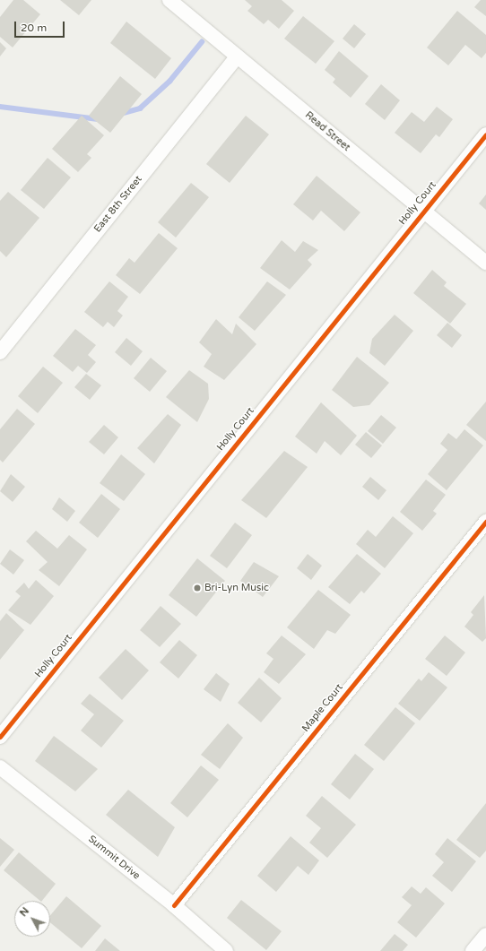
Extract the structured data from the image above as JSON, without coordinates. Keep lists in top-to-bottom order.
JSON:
{
  "streets": {
    "street": [
      "Read Street",
      "Holly Court",
      "East 8th Street",
      "Maple Court",
      "Summit Drive"
    ]
  },
  "crossings": [
    ["Read Street", "Holly Court"],
    ["Read Street", "East 8th Street"],
    ["Maple Court", "Summit Drive"]
  ],
  "places": ["Bri-Lyn Music"],
  "scale_bar": "20 m",
  "north": "top left"
}
